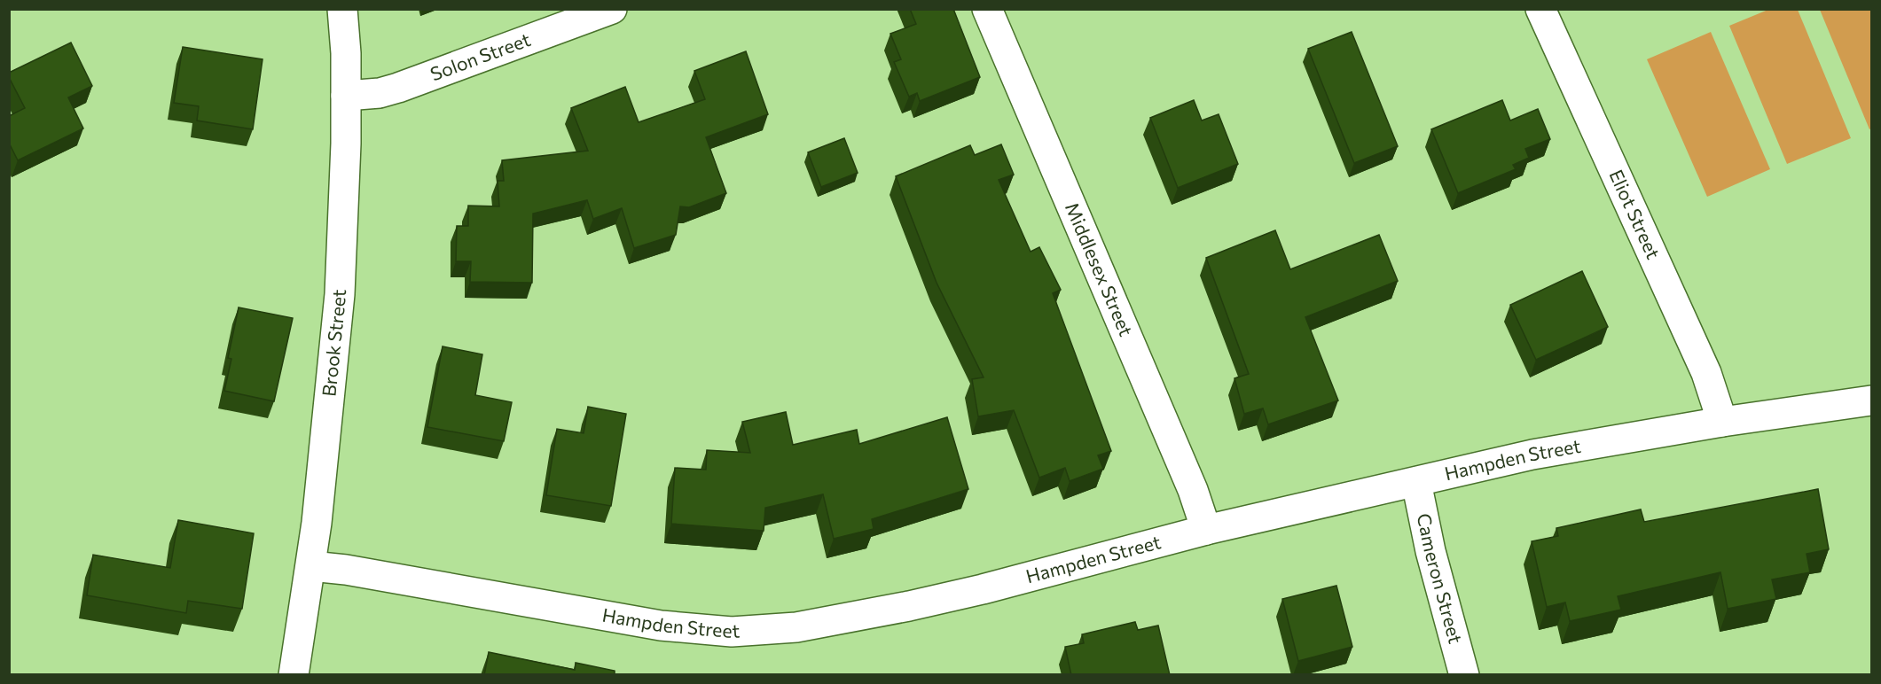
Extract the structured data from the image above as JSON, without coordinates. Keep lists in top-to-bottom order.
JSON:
{
  "streets": {
    "street": [
      "Solon Street",
      "Eliot Street",
      "Middlesex Street",
      "Brook Street",
      "Hampden Street",
      "Cameron Street"
    ]
  },
  "crossings": [
    ["Solon Street", "Brook Street"],
    ["Eliot Street", "Hampden Street"],
    ["Middlesex Street", "Hampden Street"],
    ["Brook Street", "Hampden Street"],
    ["Hampden Street", "Cameron Street"]
  ]
}
